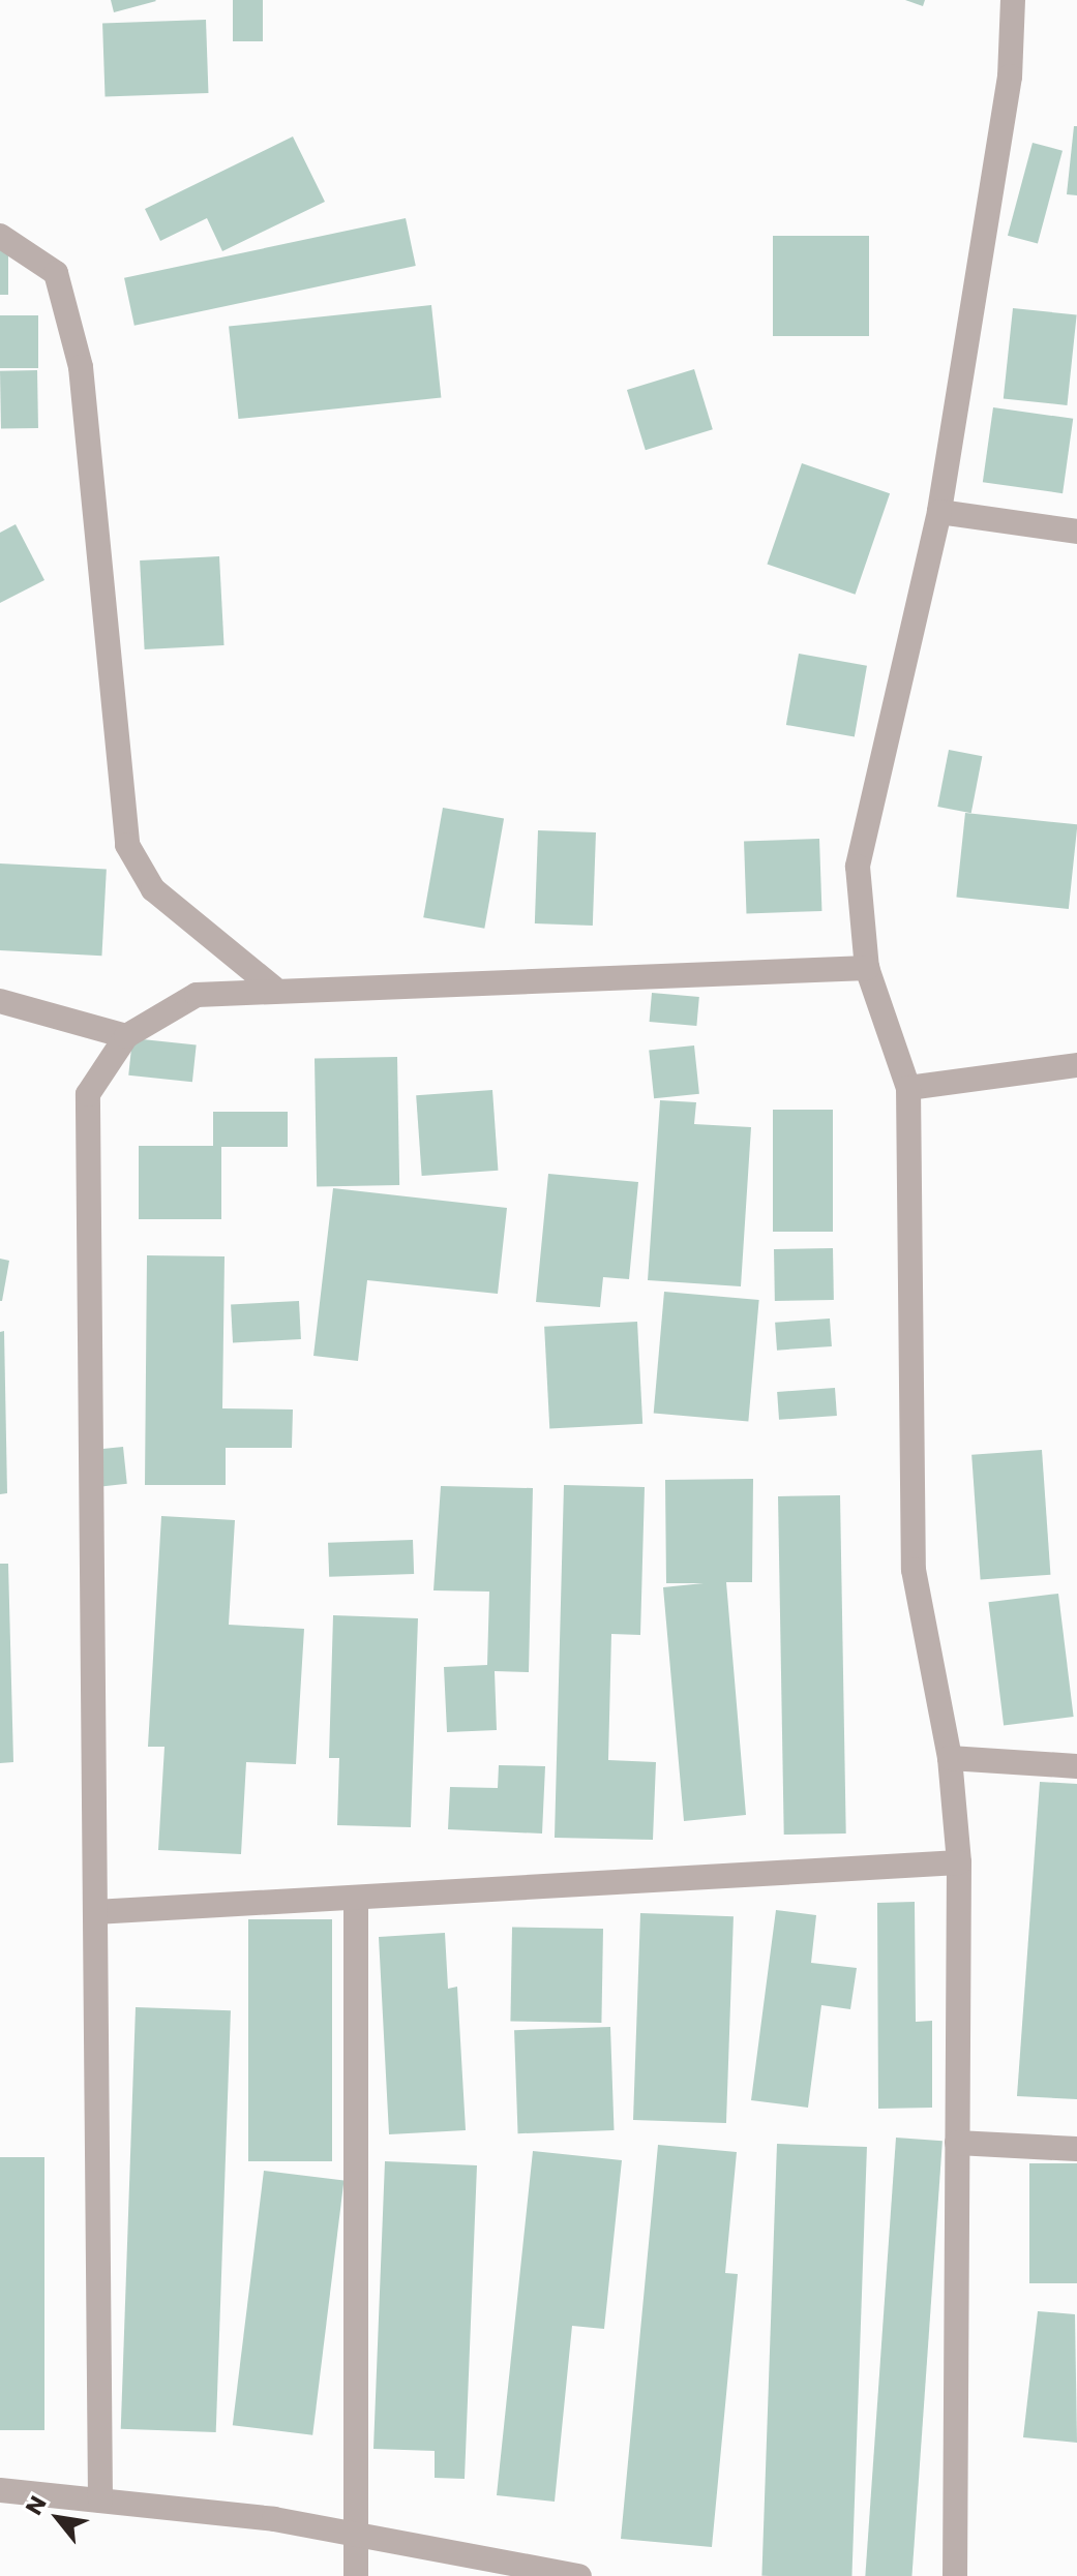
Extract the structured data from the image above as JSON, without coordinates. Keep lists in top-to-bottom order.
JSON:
{
  "north": "top left"
}
